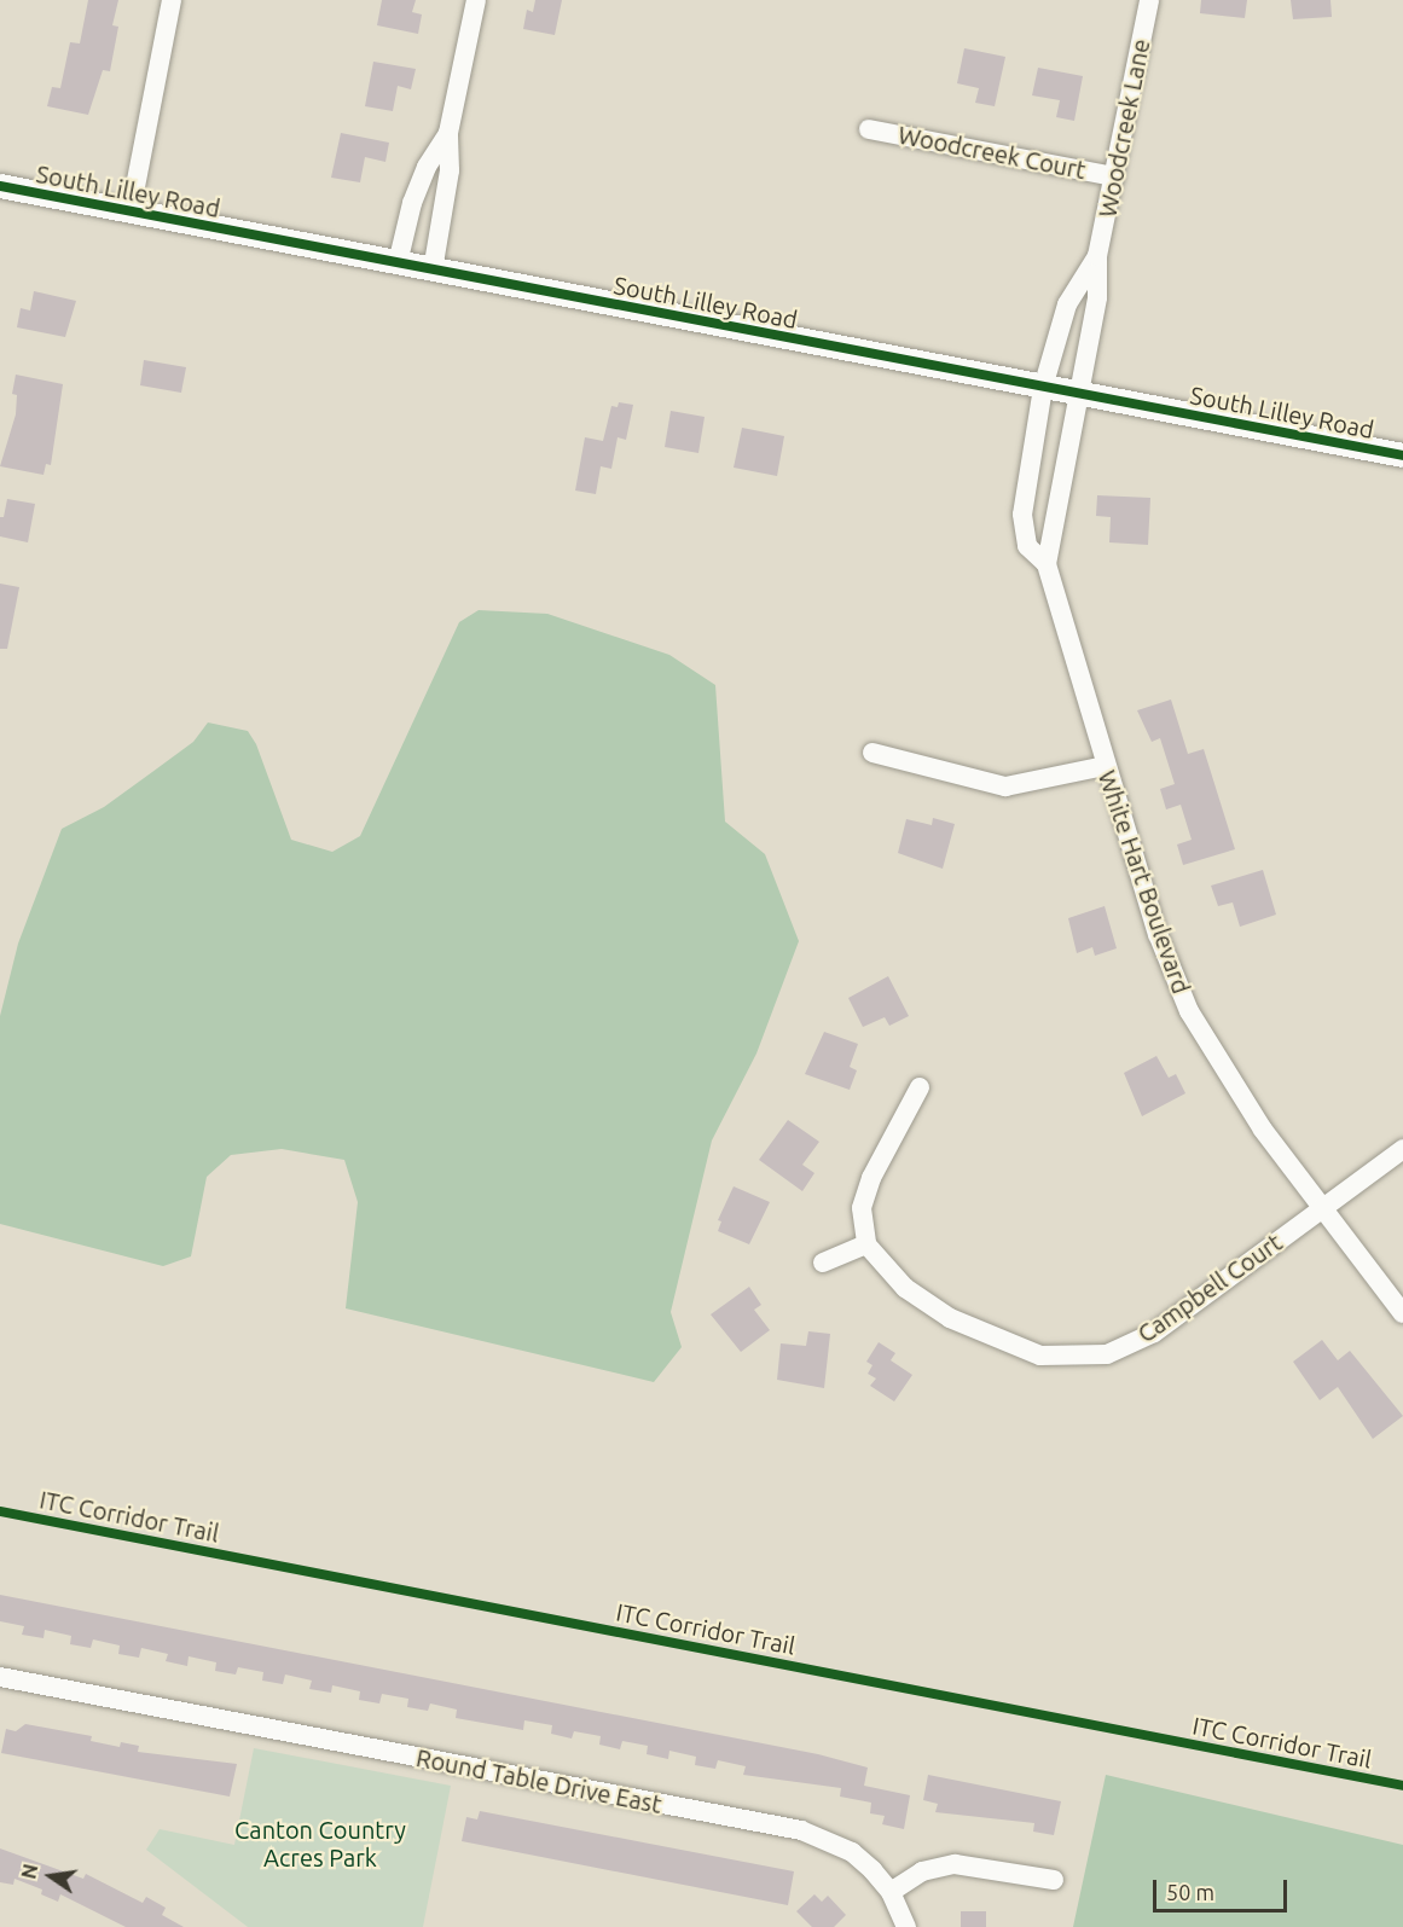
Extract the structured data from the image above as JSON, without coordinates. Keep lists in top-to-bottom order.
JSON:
{
  "streets": {
    "street": [
      "Woodcreek Lane",
      "Woodcreek Court",
      "South Lilley Road",
      "White Hart Boulevard",
      "Campbell Court",
      "Round Table Drive East"
    ],
    "cycle path": ["ITC Corridor Trail"]
  },
  "crossings": [
    ["Woodcreek Lane", "Woodcreek Court"],
    ["Woodcreek Lane", "South Lilley Road"],
    ["Woodcreek Lane", "White Hart Boulevard"],
    ["South Lilley Road", "White Hart Boulevard"],
    ["White Hart Boulevard", "Campbell Court"]
  ],
  "parks": ["Canton Country Acres Park"],
  "scale_bar": "50 m",
  "north": "left"
}
